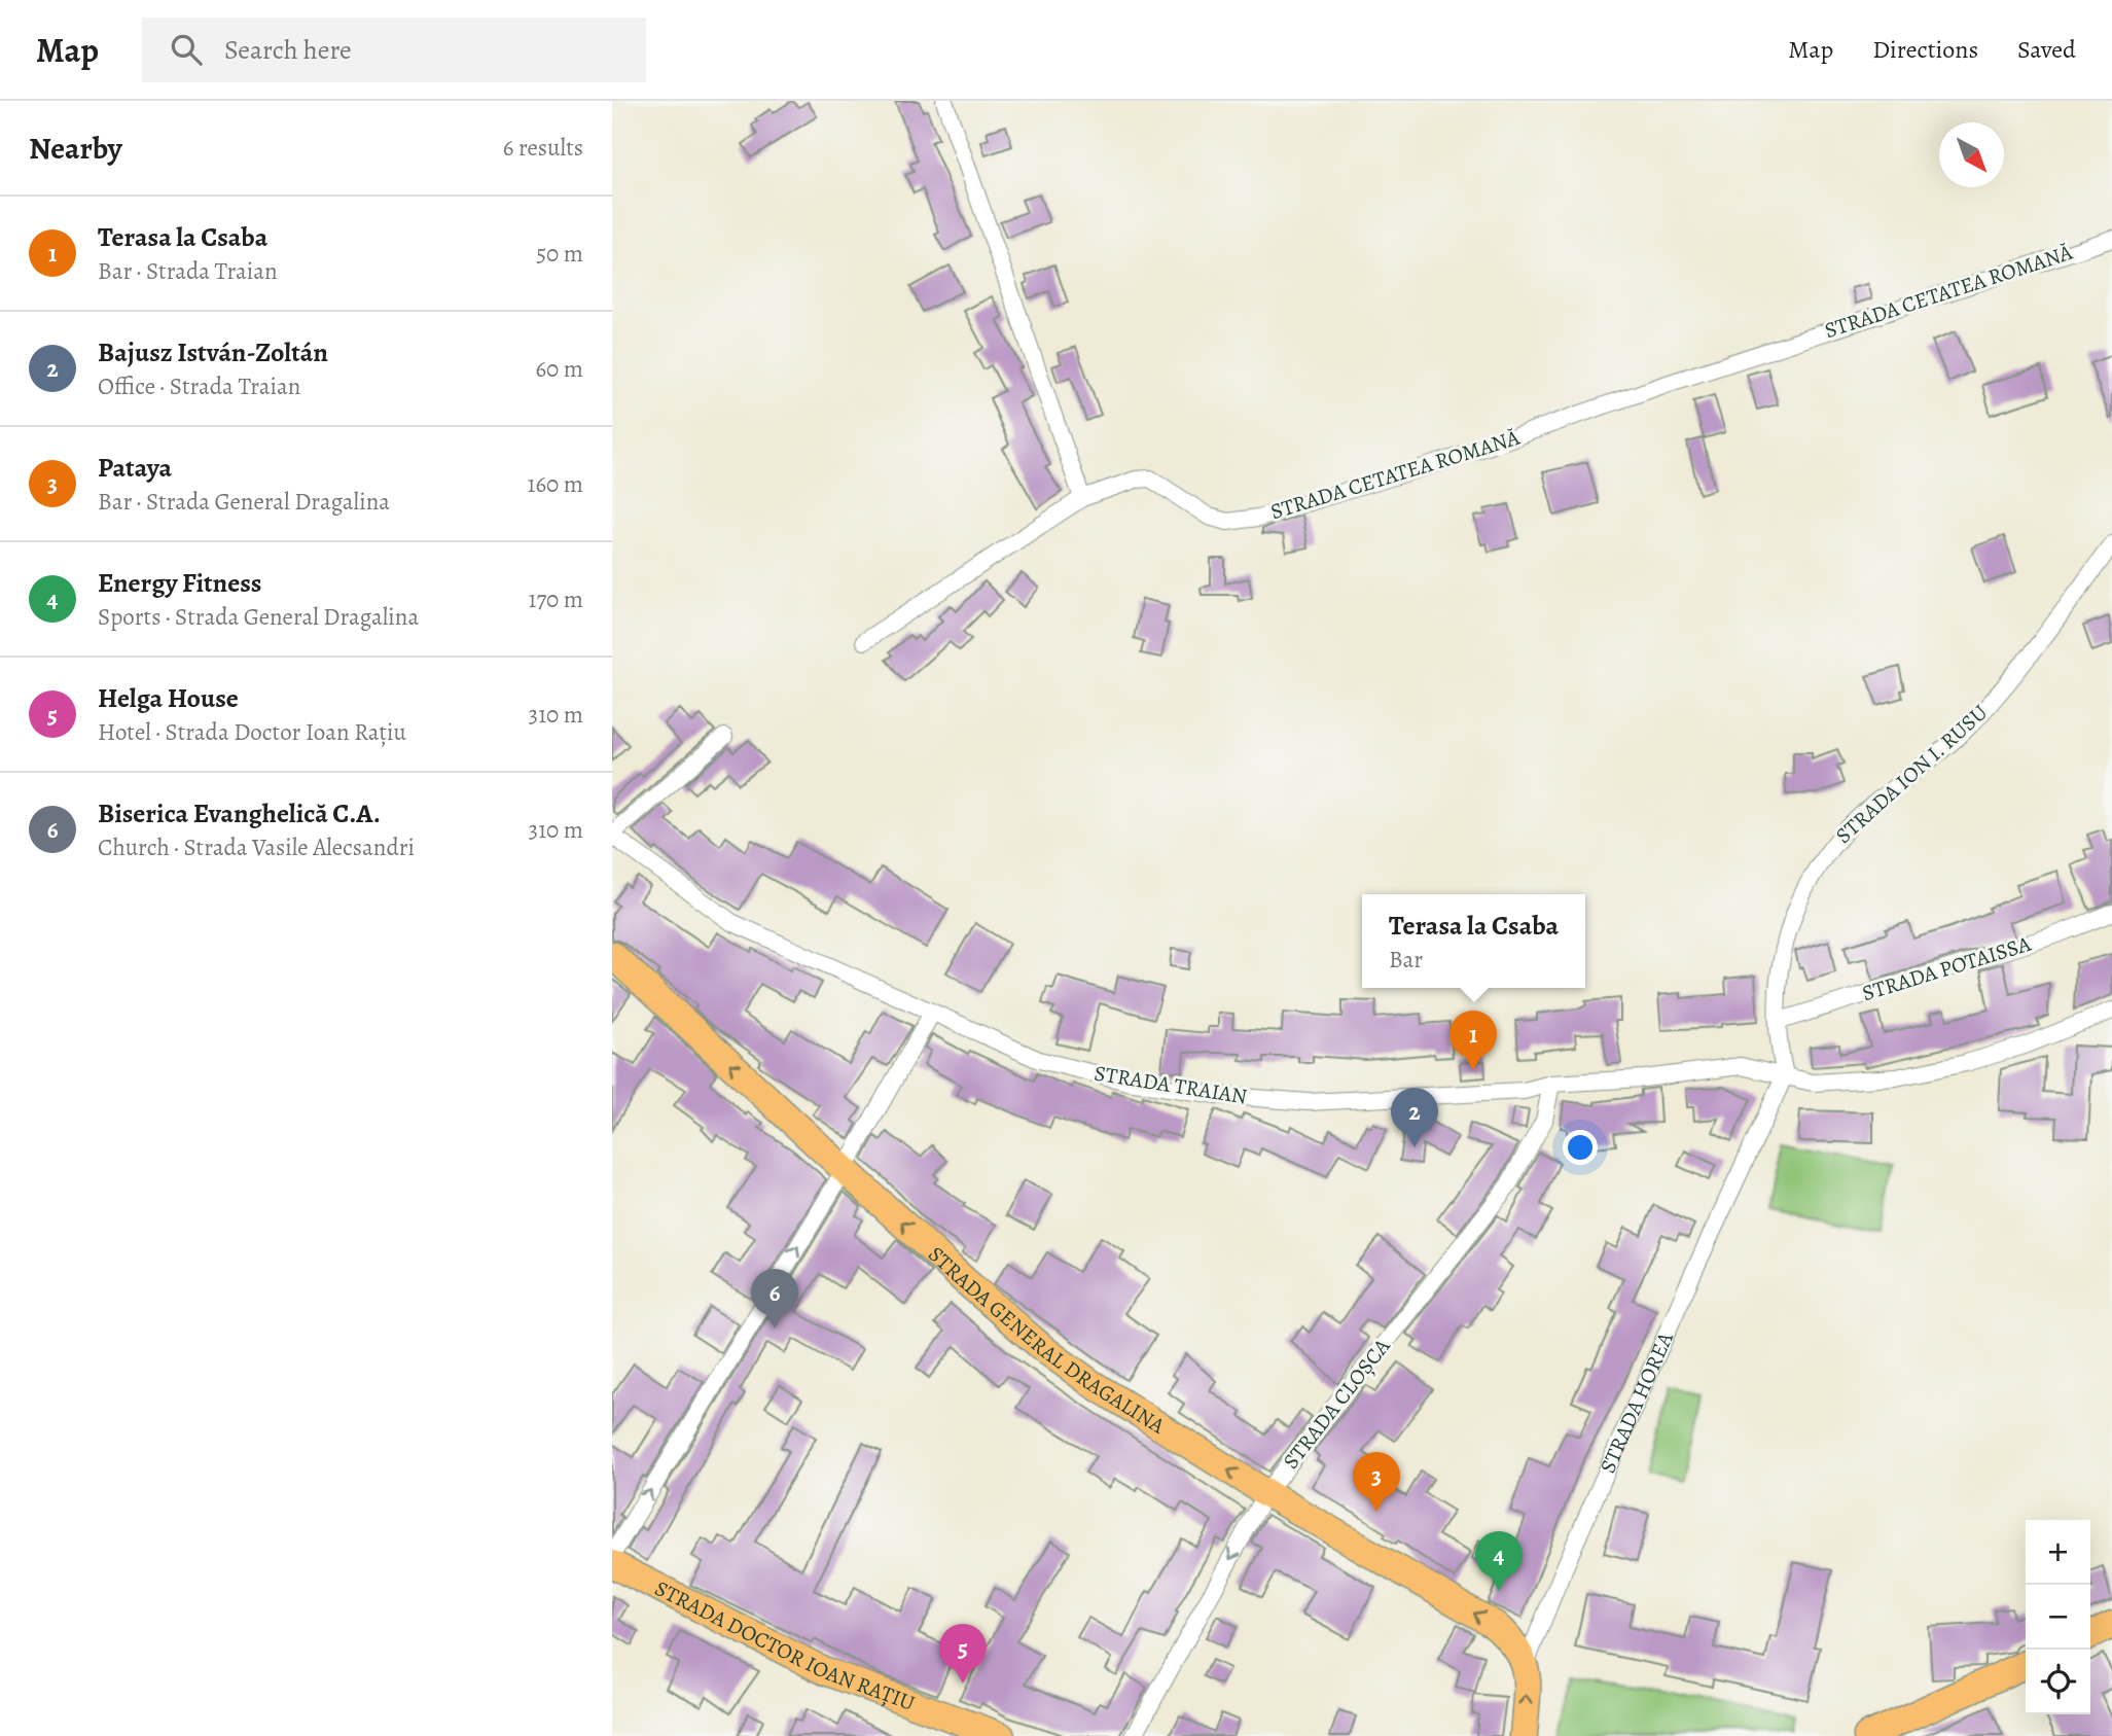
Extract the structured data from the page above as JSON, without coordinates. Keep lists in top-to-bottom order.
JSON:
{
  "streets": {
    "main road": ["STRADA GENERAL DRAGALINA", "STRADA HOREA", "STRADA DOCTOR IOAN RAȚIU"],
    "street": [
      "STRADA CETATEA ROMANĂ",
      "STRADA ION I. RUSU",
      "STRADA POTAISSA",
      "STRADA TRAIAN",
      "STRADA CLOȘCA"
    ]
  },
  "crossings": [
    ["STRADA ION I. RUSU", "STRADA POTAISSA"],
    ["STRADA ION I. RUSU", "STRADA TRAIAN"],
    ["STRADA ION I. RUSU", "STRADA HOREA"],
    ["STRADA TRAIAN", "STRADA HOREA"],
    ["STRADA TRAIAN", "STRADA CLOȘCA"],
    ["STRADA GENERAL DRAGALINA", "STRADA HOREA"],
    ["STRADA GENERAL DRAGALINA", "STRADA CLOȘCA"]
  ],
  "one_way": ["STRADA GENERAL DRAGALINA", "STRADA CLOȘCA"],
  "north": "bottom right",
  "page": {
    "header": "Map",
    "search": "Search here",
    "nav": ["Map", "Directions", "Saved"],
    "heading": ["Nearby", "6 results"],
    "list": [
      {
        "mark": "1",
        "name": "Terasa la Csaba",
        "note": "Bar · Strada Traian",
        "value": "50 m"
      },
      {
        "mark": "2",
        "name": "Bajusz István-Zoltán",
        "note": "Office · Strada Traian",
        "value": "60 m"
      },
      {
        "mark": "3",
        "name": "Pataya",
        "note": "Bar · Strada General Dragalina",
        "value": "160 m"
      },
      {
        "mark": "4",
        "name": "Energy Fitness",
        "note": "Sports · Strada General Dragalina",
        "value": "170 m"
      },
      {
        "mark": "5",
        "name": "Helga House",
        "note": "Hotel · Strada Doctor Ioan Rațiu",
        "value": "310 m"
      },
      {
        "mark": "6",
        "name": "Biserica Evanghelică C.A.",
        "note": "Church · Strada Vasile Alecsandri",
        "value": "310 m"
      }
    ],
    "popup": ["Terasa la Csaba", "Bar"],
    "pins": [
      "1",
      "2",
      "6",
      "3",
      "4",
      "5"
    ],
    "map_buttons": ["+", "−"]
  }
}
